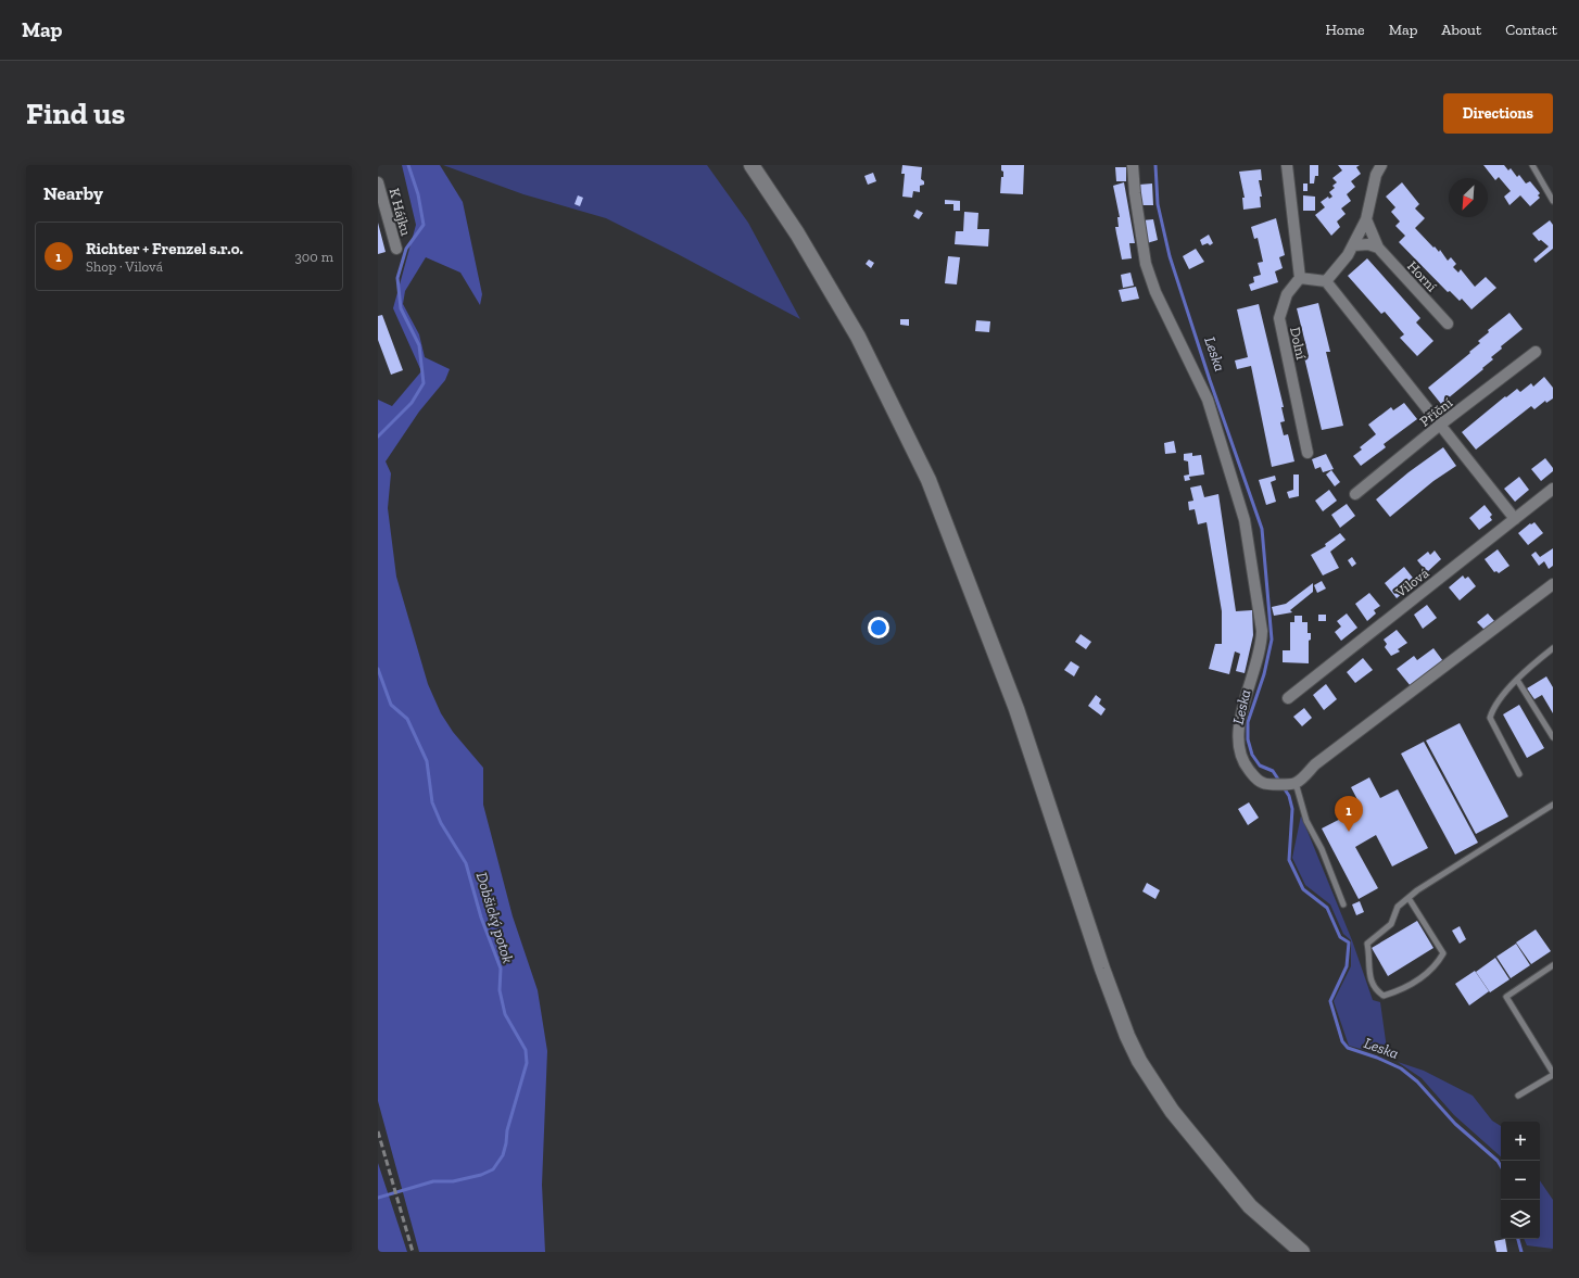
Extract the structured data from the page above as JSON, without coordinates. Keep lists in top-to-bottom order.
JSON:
{
  "streets": {
    "street": [
      "K Hájku",
      "Horní",
      "Dolní",
      "Příční",
      "Vilová"
    ]
  },
  "water": ["Leska", "Dobšický potok"],
  "north": "bottom left",
  "page": {
    "header": "Map",
    "nav": [
      "Home",
      "Map",
      "About",
      "Contact"
    ],
    "buttons": "Directions",
    "title": "Find us",
    "heading": "Nearby",
    "list": [
      {
        "mark": "1",
        "name": "Richter + Frenzel s.r.o.",
        "note": "Shop · Vilová",
        "value": "300 m"
      }
    ],
    "pins": "1",
    "map_buttons": ["+", "−"]
  }
}
